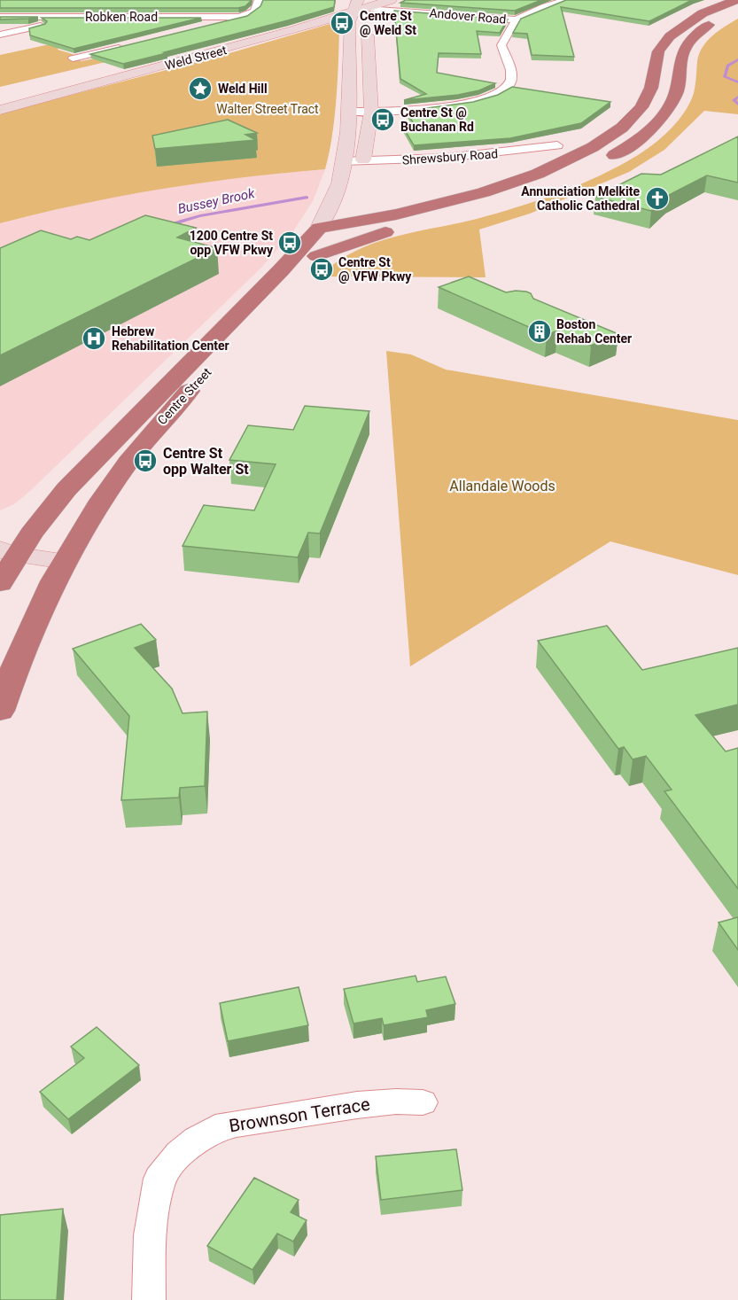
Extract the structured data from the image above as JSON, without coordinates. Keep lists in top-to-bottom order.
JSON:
{
  "streets": {
    "highway": ["Centre Street"],
    "main road": ["Weld Street"],
    "street": [
      "Andover Road",
      "Robken Road",
      "Shrewsbury Road",
      "Brownson Terrace"
    ]
  },
  "crossings": [
    ["Andover Road", "Weld Street"],
    ["Andover Road", "Centre Street"],
    ["Weld Street", "Centre Street"],
    ["Shrewsbury Road", "Centre Street"]
  ],
  "water": ["Bussey Brook"],
  "parks": ["Walter Street Tract", "Allandale Woods"],
  "places": {
    "bus stop": [
      "Centre St @ Weld St",
      "Centre St @ Buchanan Rd",
      "1200 Centre St opp VFW Pkwy",
      "Centre St @ VFW Pkwy",
      "Centre St opp Walter St"
    ],
    "place": ["Weld Hill"],
    "church": ["Annunciation Melkite Catholic Cathedral"],
    "building": ["Boston Rehab Center"],
    "hospital": ["Hebrew Rehabilitation Center"]
  }
}
